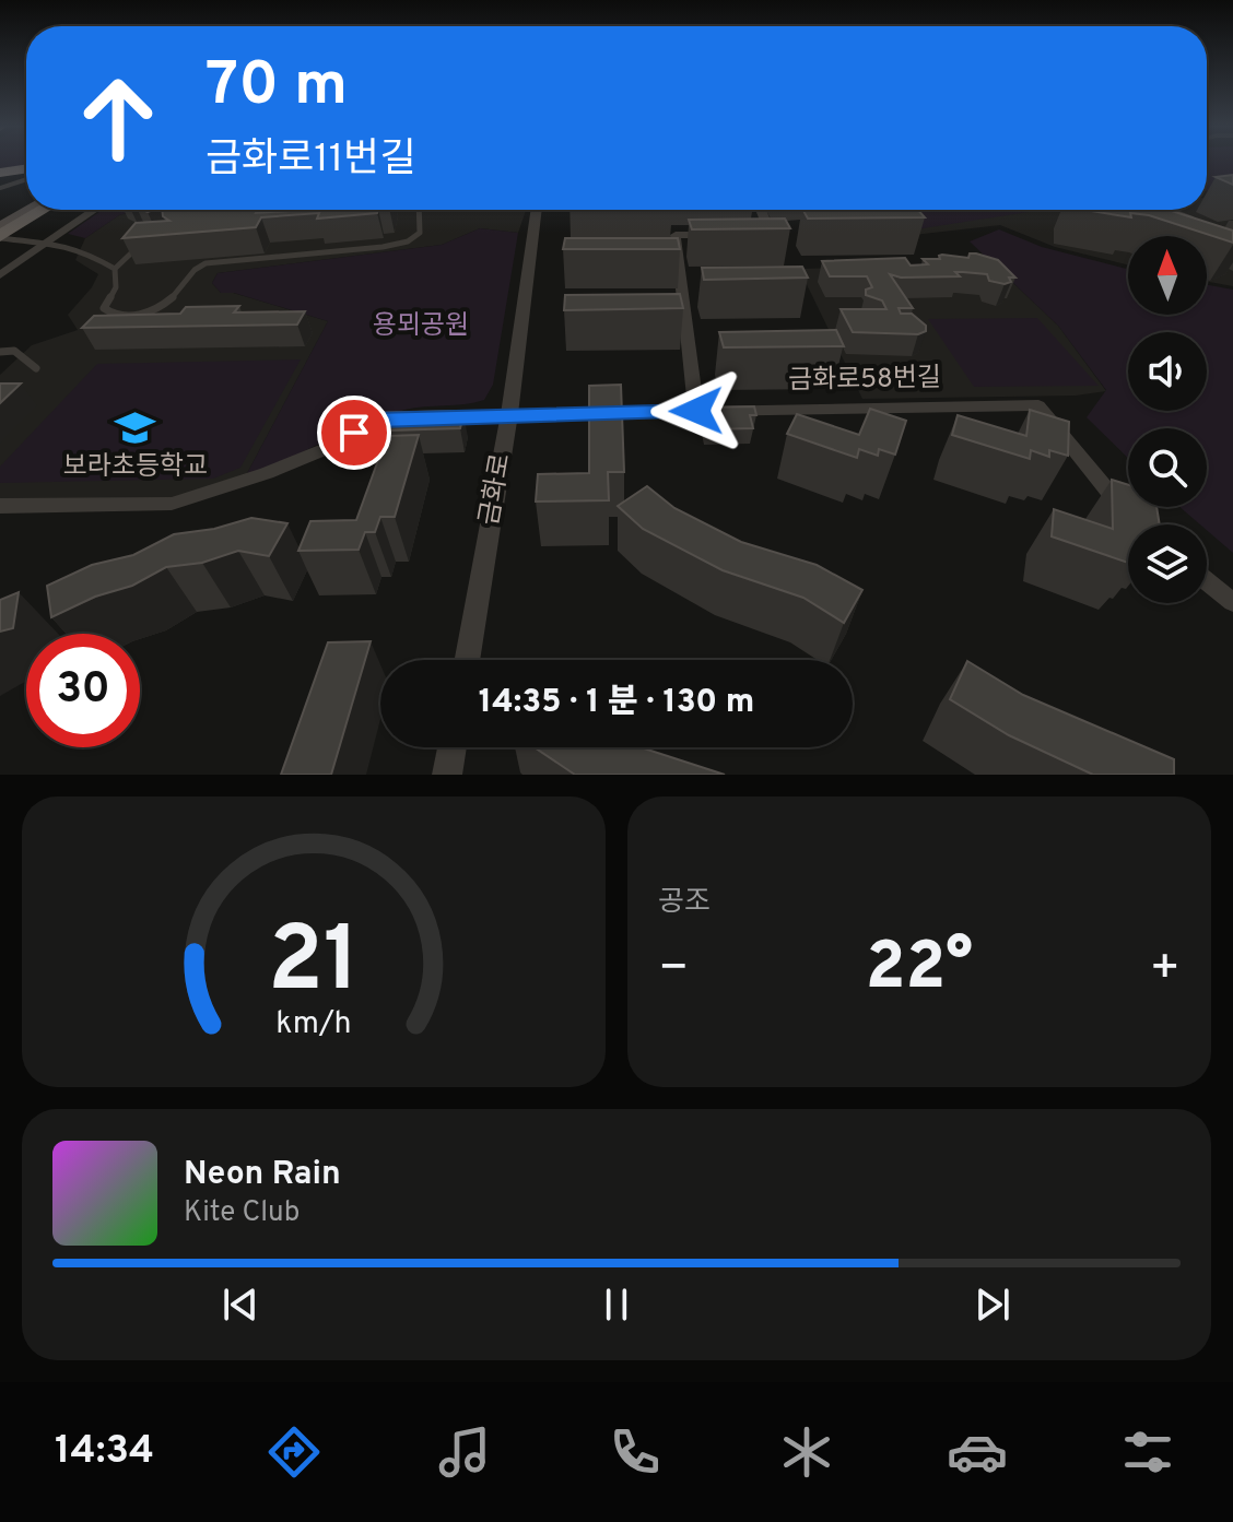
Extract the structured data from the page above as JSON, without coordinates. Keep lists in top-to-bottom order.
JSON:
{
  "streets": {
    "street": ["금화로58번길", "금화로"]
  },
  "crossings": [
    ["금화로58번길", "금화로"]
  ],
  "parks": ["용뫼공원"],
  "places": {
    "school or university": ["보라초등학교"]
  },
  "north": "top",
  "page": {
    "turn": ["70 m", "금화로11번길"],
    "limit": "30",
    "trip": "14:35 · 1 분 · 130 m",
    "tile": "공조",
    "heat": ["−", "22°", "+"],
    "song": ["Neon Rain", "Kite Club"],
    "tabs": "14:34",
    "gauge": ["21", "km/h"]
  }
}
